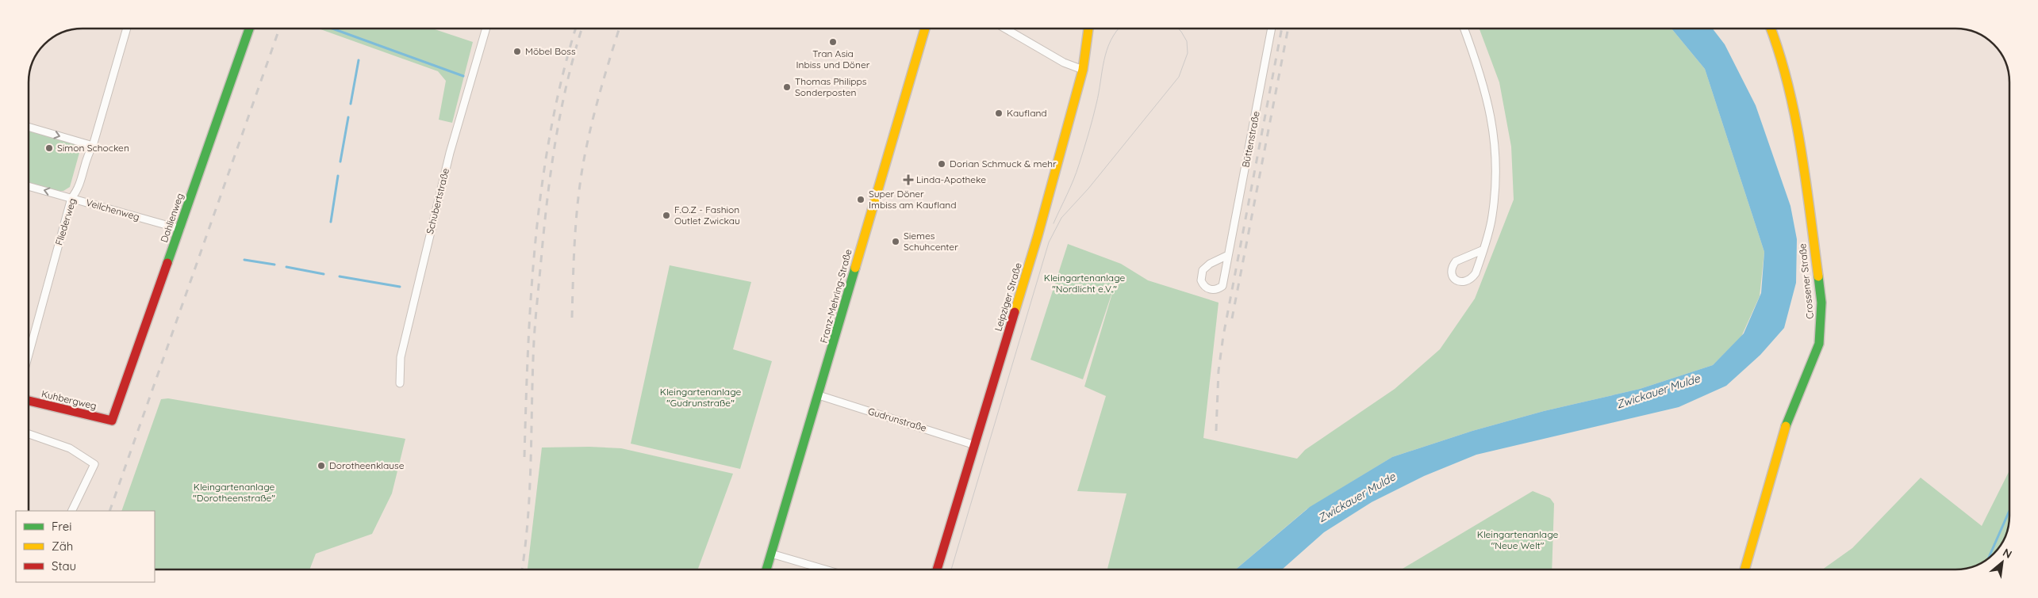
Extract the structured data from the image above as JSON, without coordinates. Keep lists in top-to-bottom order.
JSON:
{
  "streets": {
    "street": [
      "Büttenstraße",
      "Schubertstraße",
      "Veilchenweg",
      "Dahlienweg",
      "Fliederweg",
      "Crossener Straße",
      "Franz-Mehring-Straße",
      "Leipziger Straße",
      "Kuhbergweg",
      "Gudrunstraße"
    ]
  },
  "crossings": [
    ["Veilchenweg", "Dahlienweg"],
    ["Veilchenweg", "Fliederweg"],
    ["Dahlienweg", "Kuhbergweg"],
    ["Franz-Mehring-Straße", "Gudrunstraße"],
    ["Leipziger Straße", "Gudrunstraße"]
  ],
  "water": ["Zwickauer Mulde"],
  "parks": [
    "Kleingartenanlage \"Nordlicht e.V.\"",
    "Kleingartenanlage \"Gudrunstraße\"",
    "Kleingartenanlage \"Dorotheenstraße\"",
    "Kleingartenanlage \"Neue Welt\""
  ],
  "places": {
    "other": [
      "Tran Asia Inbiss und Döner",
      "Möbel Boss",
      "Thomas Philipps Sonderposten",
      "Kaufland",
      "Simon Schocken",
      "Dorian Schmuck & mehr",
      "Super Döner Imbiss am Kaufland",
      "F.O.Z - Fashion Outlet Zwickau",
      "Siemes Schuhcenter",
      "Dorotheenklause"
    ],
    "health": ["Linda-Apotheke"]
  },
  "legend": ["Frei", "Zäh", "Stau"],
  "north": "top right"
}
